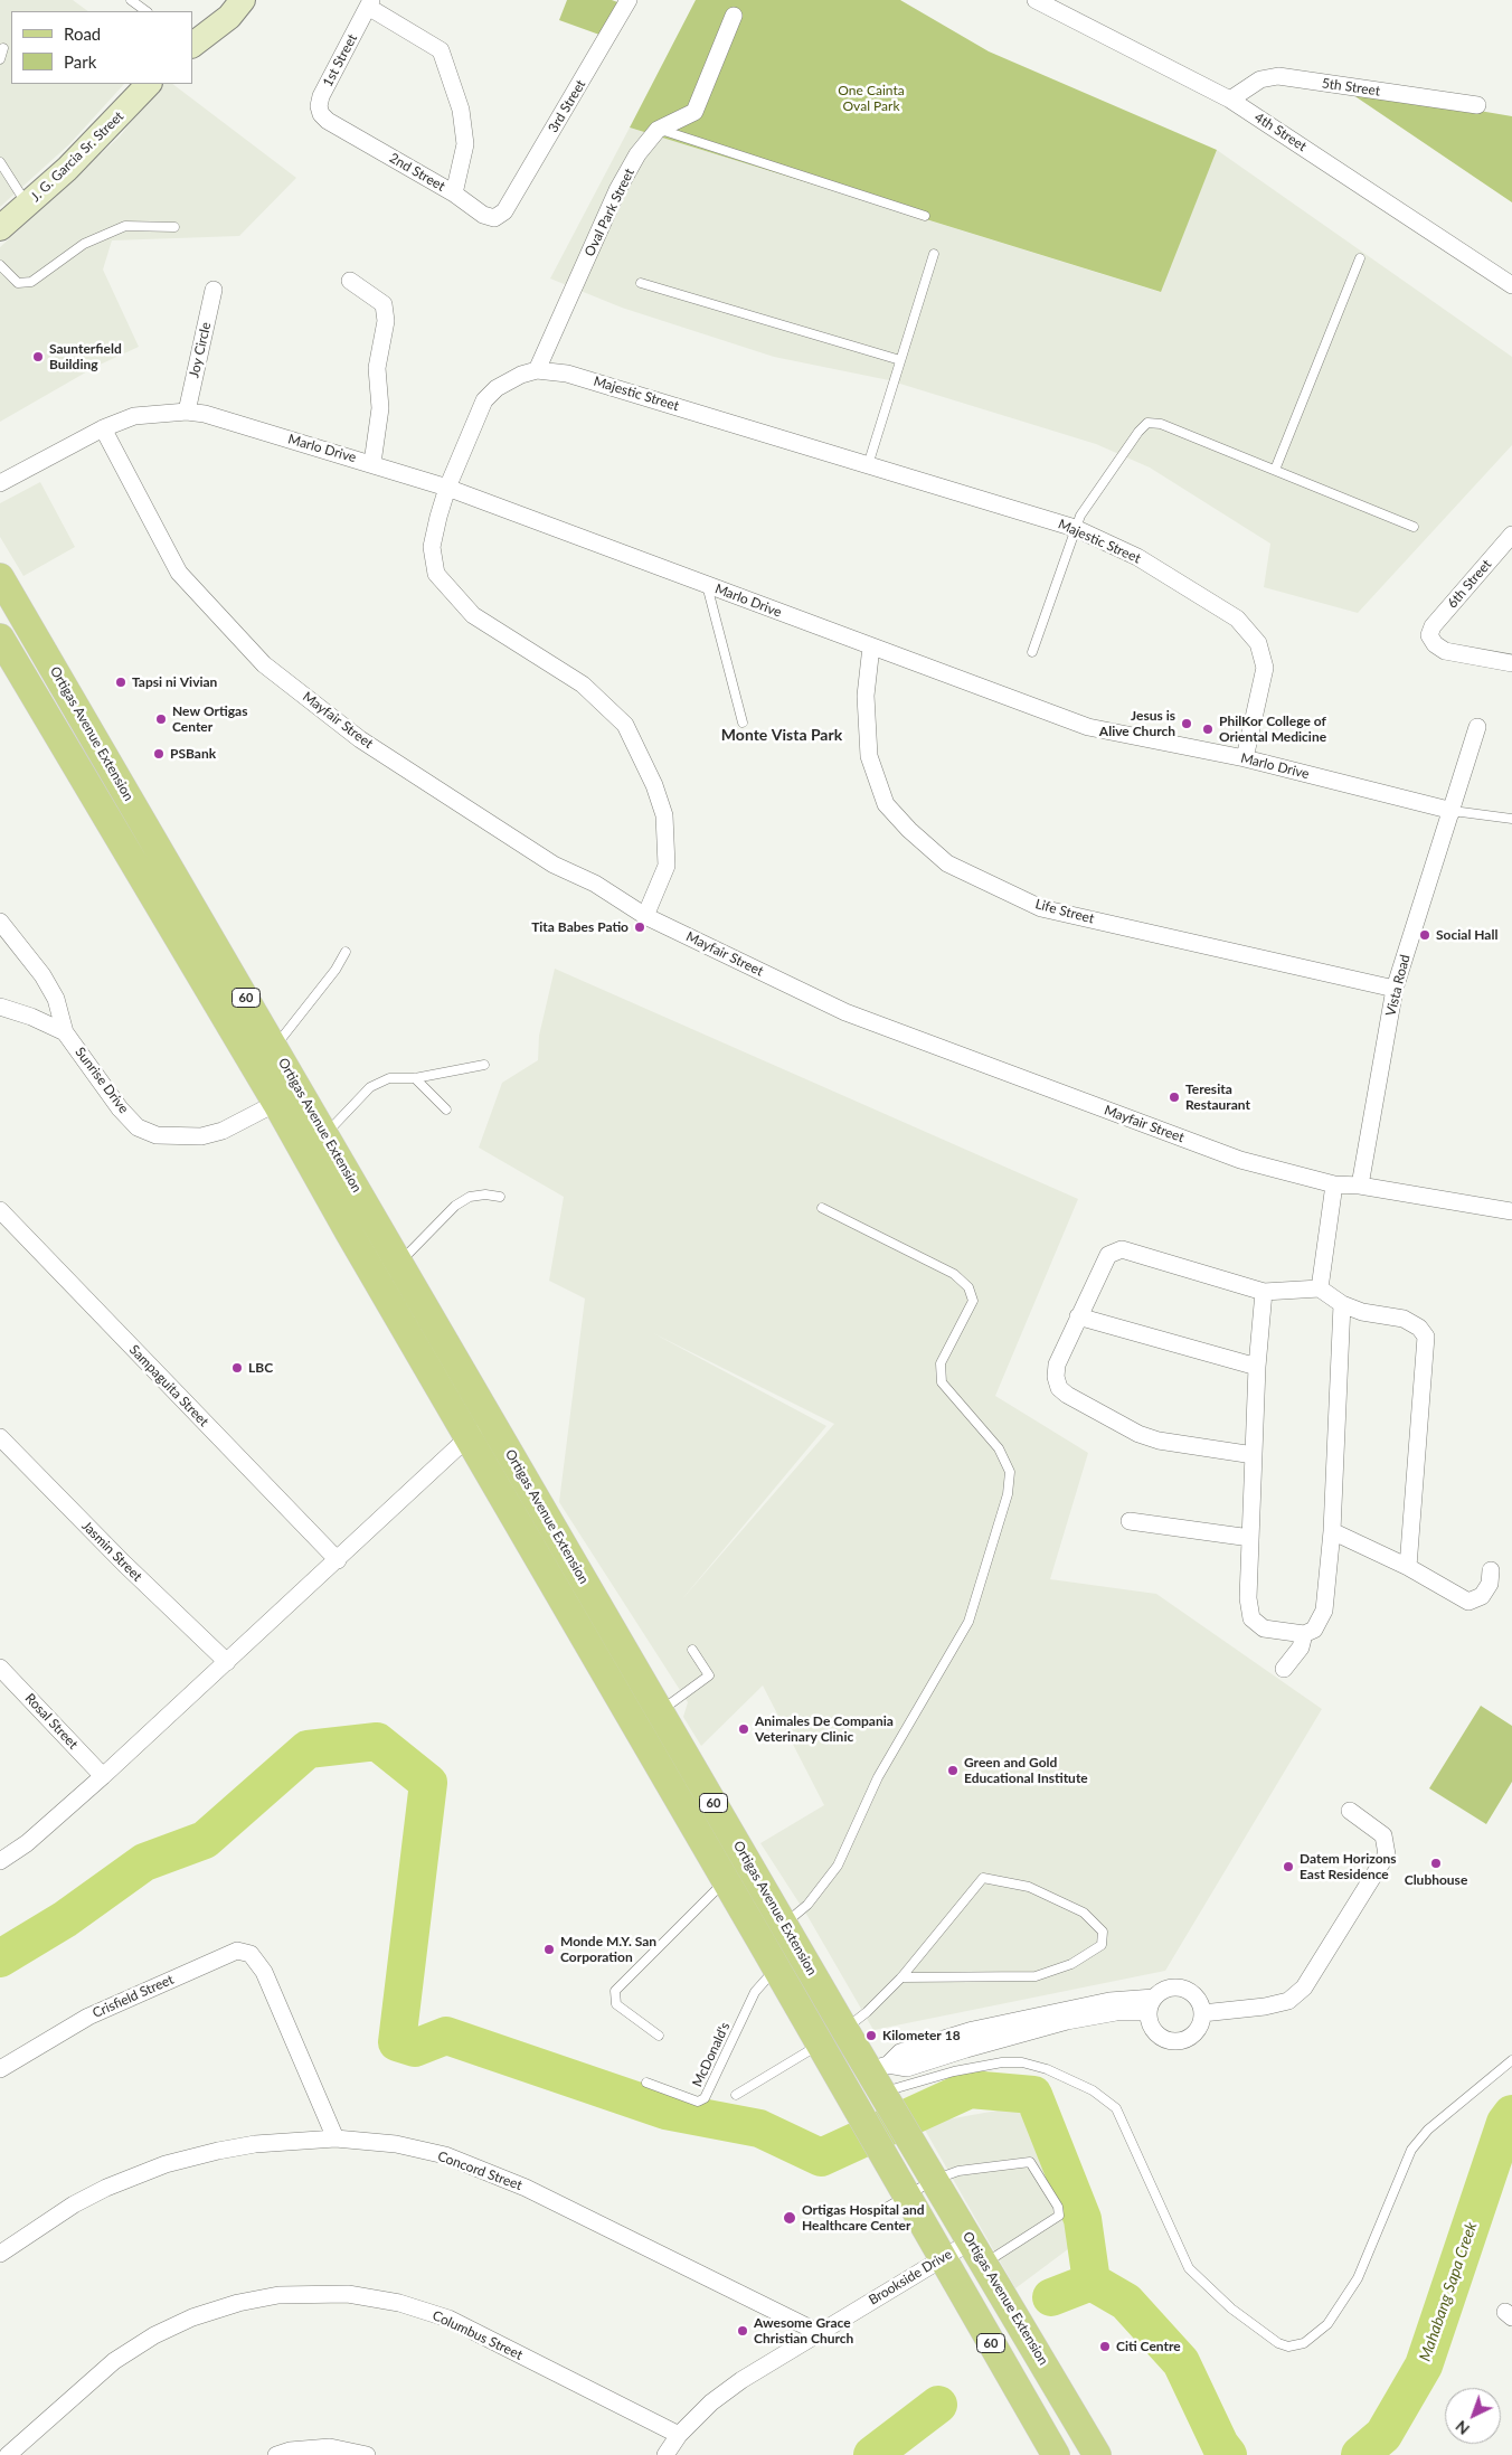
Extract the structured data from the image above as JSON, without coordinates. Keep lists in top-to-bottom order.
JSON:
{
  "streets": {
    "main road": ["Ortigas Avenue Extension", "60"],
    "street": [
      "1st Street",
      "5th Street",
      "3rd Street",
      "4th Street",
      "J. G. Garcia Sr. Street",
      "2nd Street",
      "Oval Park Street",
      "Joy Circle",
      "Majestic Street",
      "Marlo Drive",
      "6th Street",
      "Mayfair Street",
      "Life Street",
      "Vista Road",
      "Sunrise Drive",
      "Sampaguita Street",
      "Jasmin Street",
      "Rosal Street",
      "Crisfield Street",
      "Concord Street",
      "Brookside Drive",
      "Columbus Street"
    ],
    "lane": ["McDonald's"]
  },
  "crossings": [
    ["1st Street", "2nd Street"],
    ["5th Street", "4th Street"],
    ["3rd Street", "2nd Street"],
    ["Oval Park Street", "Majestic Street"],
    ["Joy Circle", "Marlo Drive"],
    ["Majestic Street", "Marlo Drive"],
    ["Majestic Street", "Mayfair Street"],
    ["Marlo Drive", "Mayfair Street"],
    ["Marlo Drive", "Life Street"],
    ["Marlo Drive", "Vista Road"],
    ["Mayfair Street", "Vista Road"],
    ["Ortigas Avenue Extension", "Sunrise Drive"],
    ["Ortigas Avenue Extension", "McDonald's"],
    ["Ortigas Avenue Extension", "Brookside Drive"],
    ["Life Street", "Vista Road"],
    ["Crisfield Street", "Concord Street"],
    ["Concord Street", "Brookside Drive"],
    ["Brookside Drive", "Columbus Street"]
  ],
  "districts": ["Monte Vista Park"],
  "water": ["Mahabang Sapa Creek"],
  "parks": ["One Cainta Oval Park"],
  "places": [
    "Saunterfield Building",
    "Tapsi ni Vivian",
    "New Ortigas Center",
    "Jesus is Alive Church",
    "PhilKor College of Oriental Medicine",
    "PSBank",
    "Tita Babes Patio",
    "Social Hall",
    "Teresita Restaurant",
    "LBC",
    "Animales De Compania Veterinary Clinic",
    "Green and Gold Educational Institute",
    "Clubhouse",
    "Datem Horizons East Residence",
    "Monde M.Y. San Corporation",
    "Kilometer 18",
    "Ortigas Hospital and Healthcare Center",
    "Awesome Grace Christian Church",
    "Citi Centre"
  ],
  "legend": ["Road", "Park"],
  "north": "bottom left"
}
